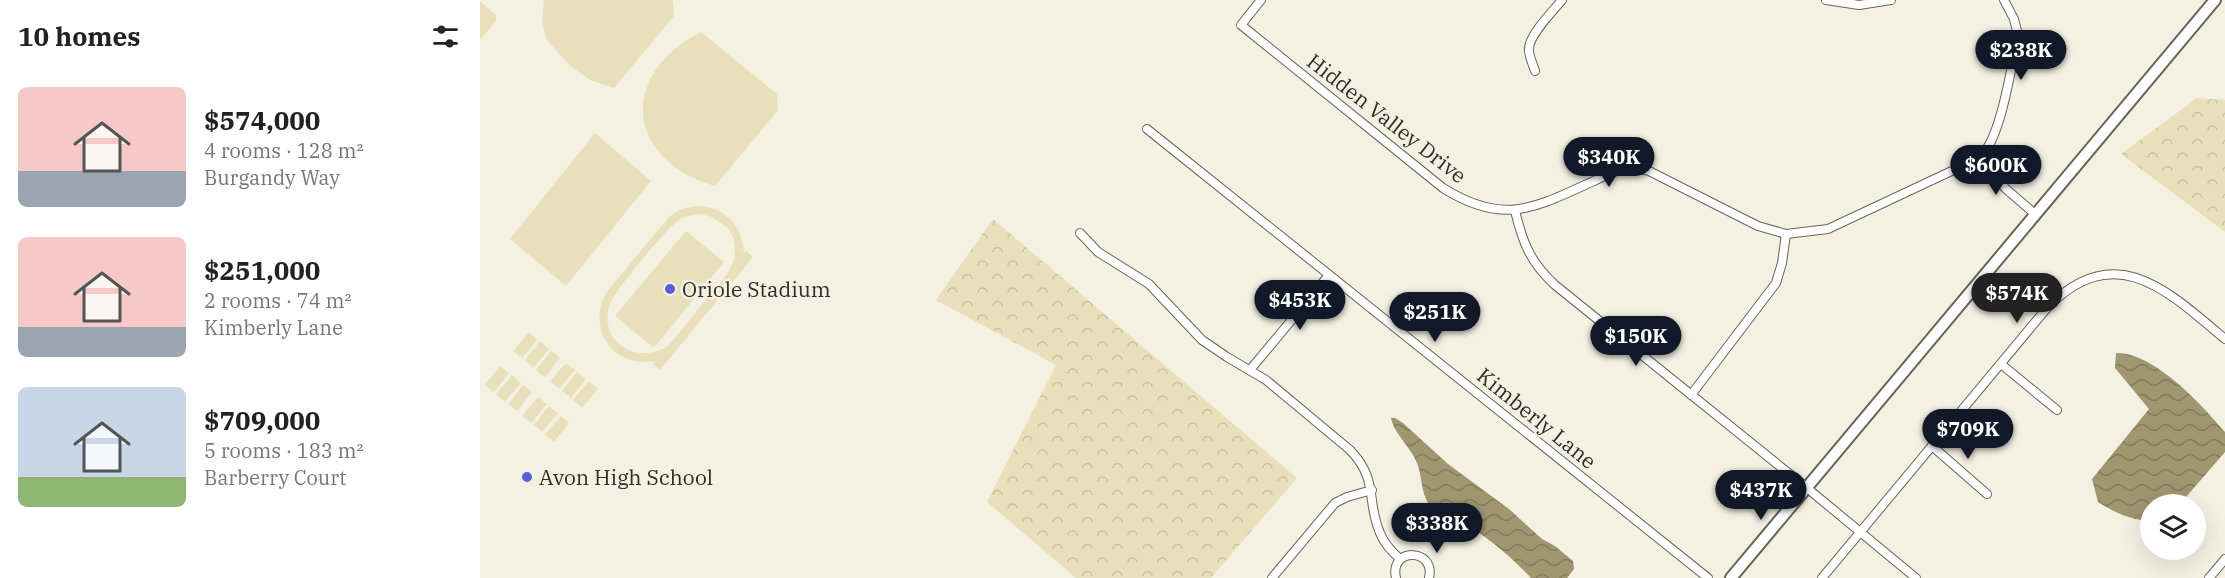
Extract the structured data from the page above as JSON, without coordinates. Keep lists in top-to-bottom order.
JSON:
{
  "streets": {
    "street": ["Hidden Valley Drive", "Kimberly Lane"]
  },
  "places": ["Oriole Stadium", "Avon High School"],
  "page": {
    "heading": "10 homes",
    "price": [
      "$238K",
      "$340K",
      "$600K",
      "$574K",
      "$453K",
      "$251K",
      "$150K",
      "$709K",
      "$437K",
      "$338K"
    ],
    "list": [
      {
        "name": "$574,000",
        "note": "4 rooms · 128 m² · Burgandy Way"
      },
      {
        "name": "$251,000",
        "note": "2 rooms · 74 m² · Kimberly Lane"
      },
      {
        "name": "$709,000",
        "note": "5 rooms · 183 m² · Barberry Court"
      }
    ]
  }
}
